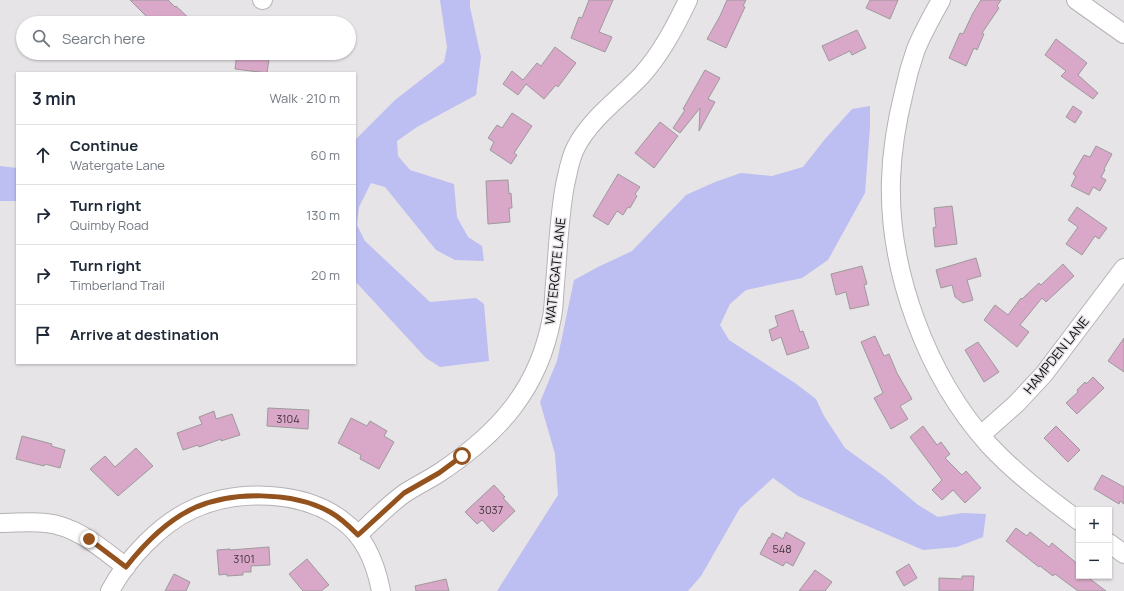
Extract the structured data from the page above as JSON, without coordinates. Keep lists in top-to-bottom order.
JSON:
{
  "streets": {
    "street": ["WATERGATE LANE", "HAMPDEN LANE"]
  },
  "house_numbers": [
    "3104",
    "3037",
    "548",
    "3101"
  ],
  "page": {
    "search": "Search here",
    "heading": ["3 min", "Walk · 210 m"],
    "list": [
      ["Continue", "Watergate Lane", "60 m"],
      ["Turn right", "Quimby Road", "130 m"],
      ["Turn right", "Timberland Trail", "20 m"],
      "Arrive at destination"
    ],
    "map_buttons": ["+", "−"]
  }
}
